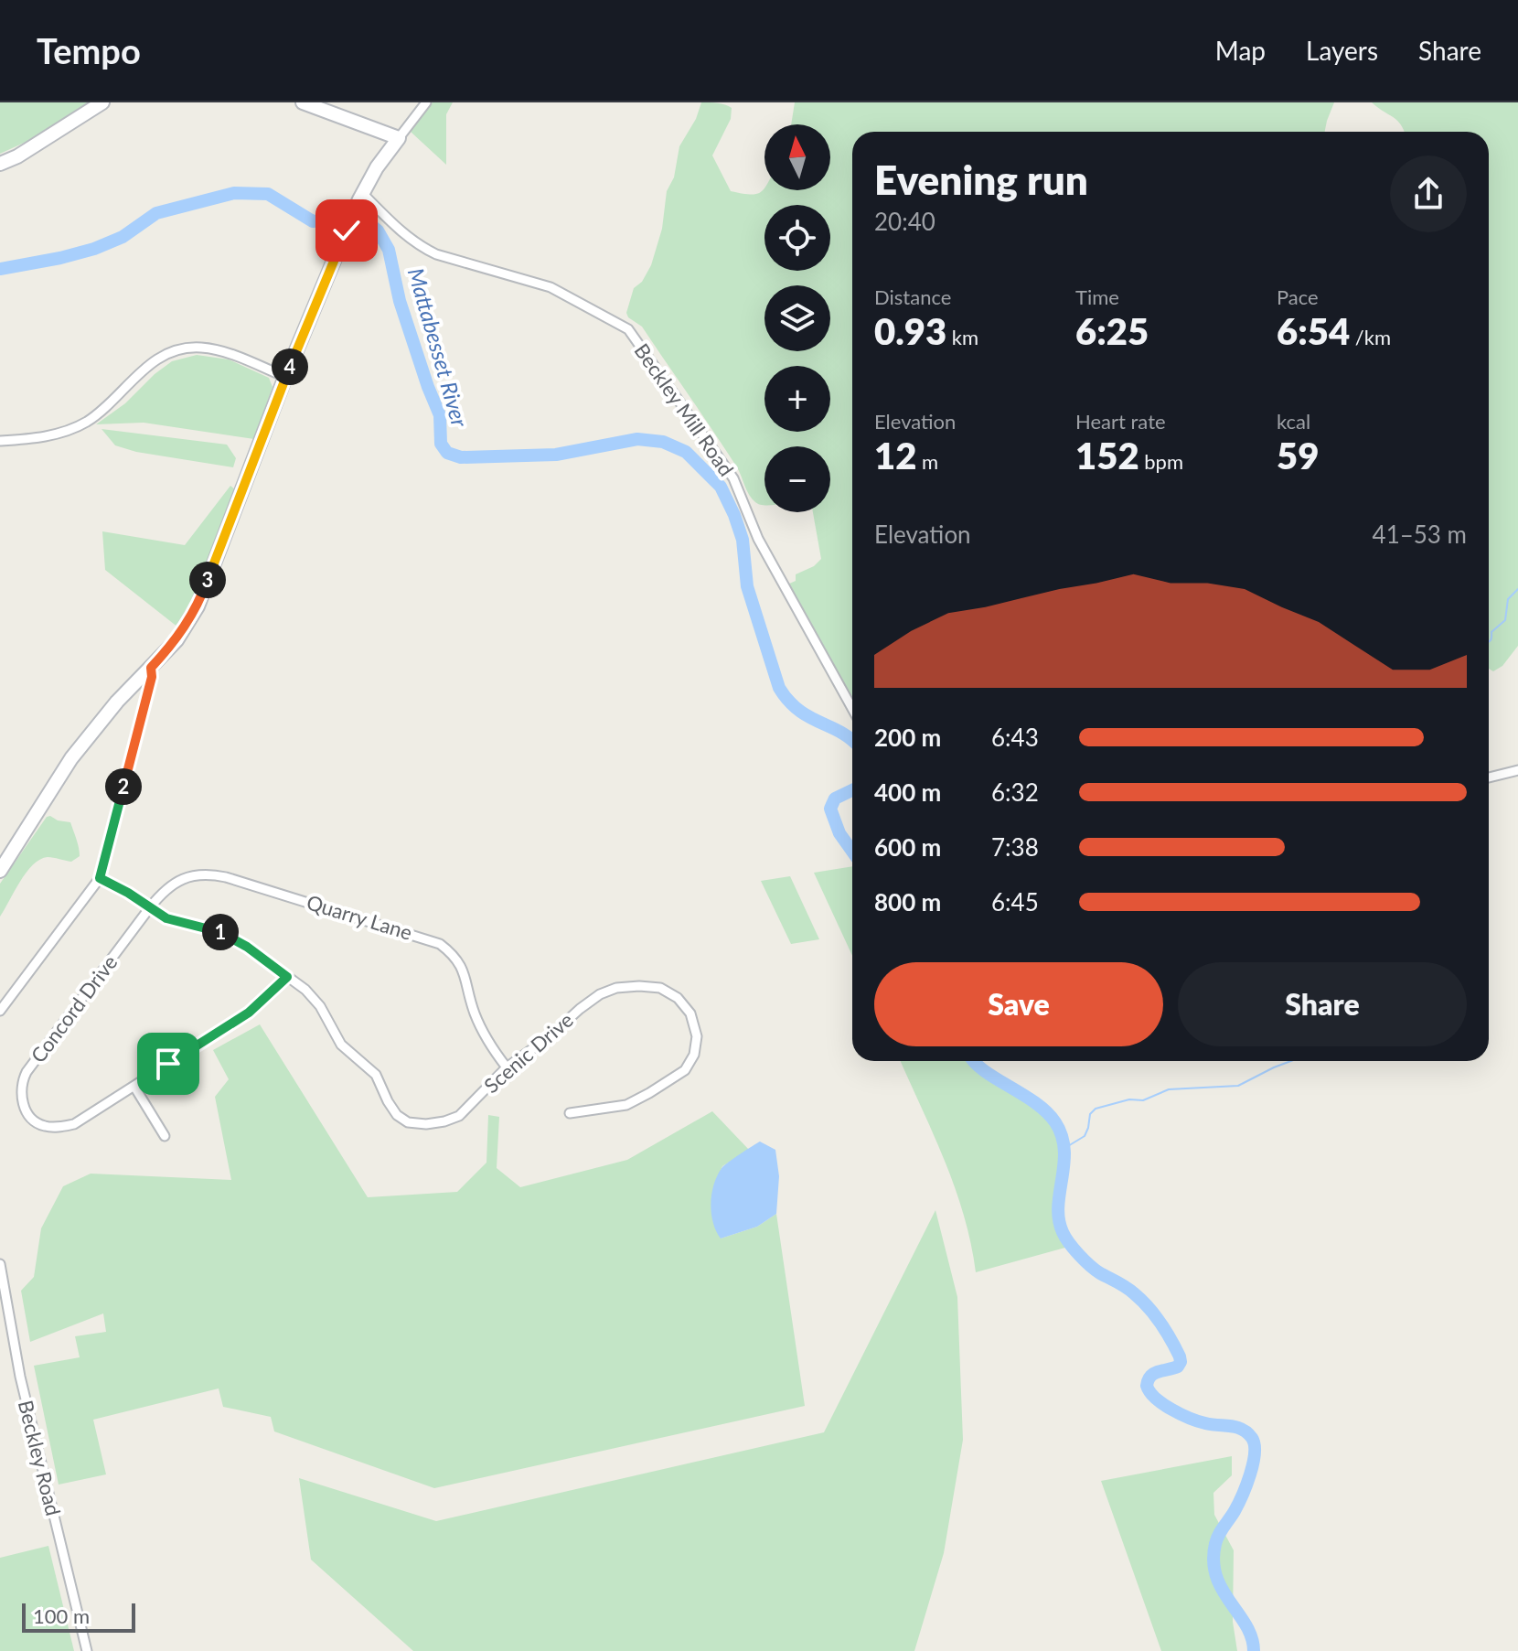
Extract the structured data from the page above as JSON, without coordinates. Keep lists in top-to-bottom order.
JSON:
{
  "streets": {
    "street": [
      "Beckley Mill Road",
      "Quarry Lane",
      "Concord Drive",
      "Scenic Drive",
      "Beckley Road"
    ]
  },
  "crossings": [
    ["Quarry Lane", "Concord Drive"],
    ["Quarry Lane", "Scenic Drive"],
    ["Concord Drive", "Scenic Drive"]
  ],
  "water": ["Mattabesset River"],
  "scale_bar": "100 m",
  "north": "top",
  "page": {
    "header": "Tempo",
    "nav": ["Map", "Layers", "Share"],
    "map_buttons": ["+", "−"],
    "heading": ["Evening run", "20:40"],
    "stats": [
      ["Distance", "0.93 km"],
      ["Time", "6:25"],
      ["Pace", "6:54 /km"],
      ["Elevation", "12 m"],
      ["Heart rate", "152 bpm"],
      ["kcal", "59"]
    ],
    "pins": [
      "4",
      "3",
      "2",
      "1"
    ],
    "chart": ["Elevation", "41–53 m"],
    "list": [
      {
        "name": "200 m",
        "note": "6:43"
      },
      {
        "name": "400 m",
        "note": "6:32"
      },
      {
        "name": "600 m",
        "note": "7:38"
      },
      {
        "name": "800 m",
        "note": "6:45"
      }
    ],
    "buttons": ["Save", "Share"],
    "scale": "100 m"
  }
}
